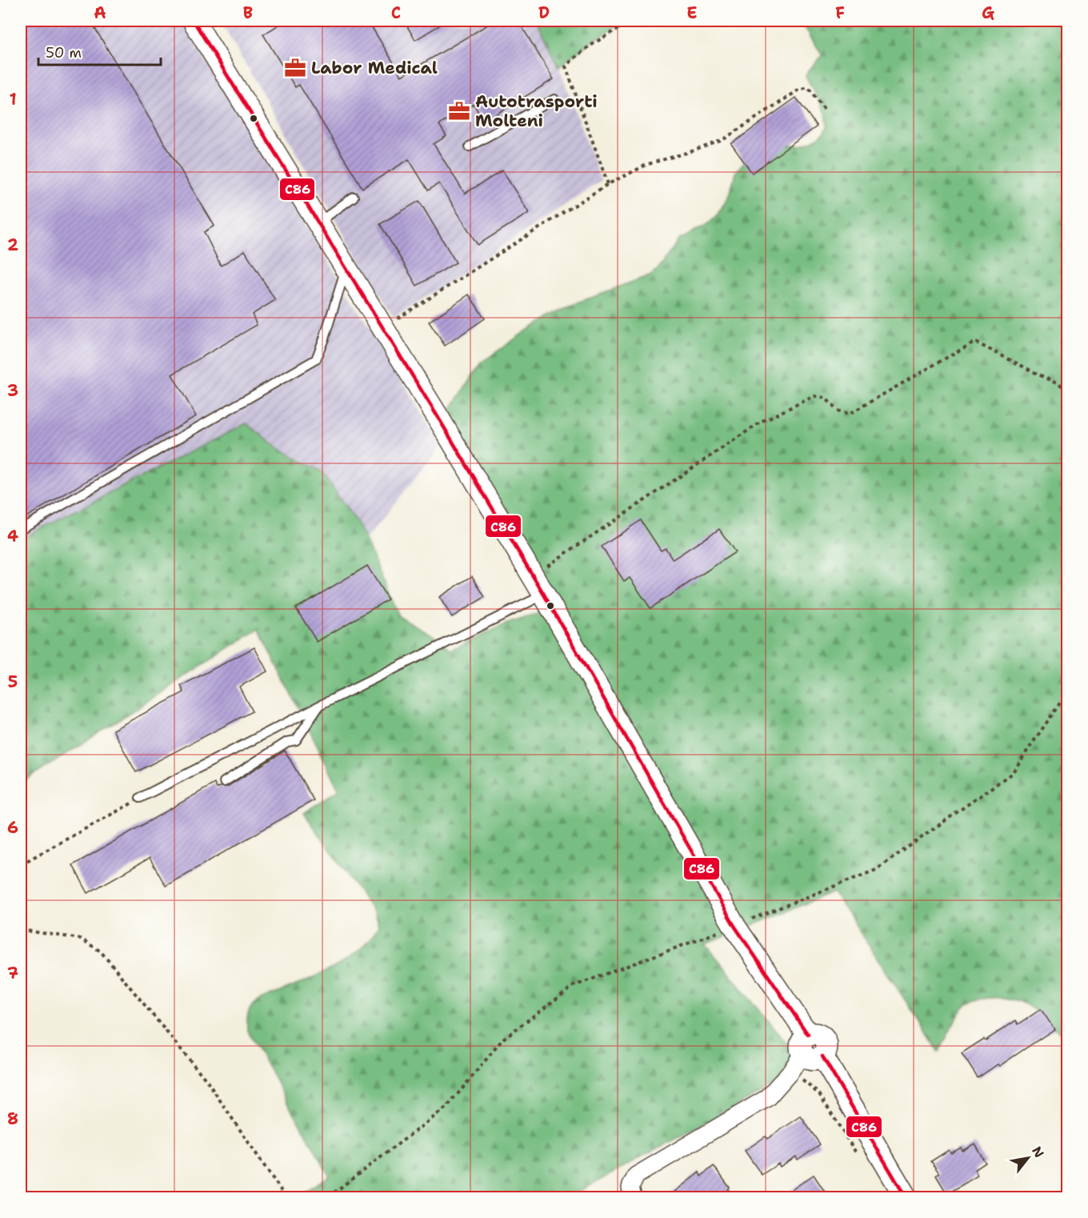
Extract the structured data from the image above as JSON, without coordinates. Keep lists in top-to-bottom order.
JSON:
{
  "places": {
    "office": ["Labor Medical", "Autotrasporti Molteni"]
  },
  "lines": ["transit line C86"],
  "scale_bar": "50 m",
  "north": "top right",
  "grid": {
    "columns": [
      "A",
      "B",
      "C",
      "D",
      "E",
      "F",
      "G"
    ],
    "rows": [
      "1",
      "2",
      "3",
      "4",
      "5",
      "6",
      "7",
      "8"
    ]
  }
}
